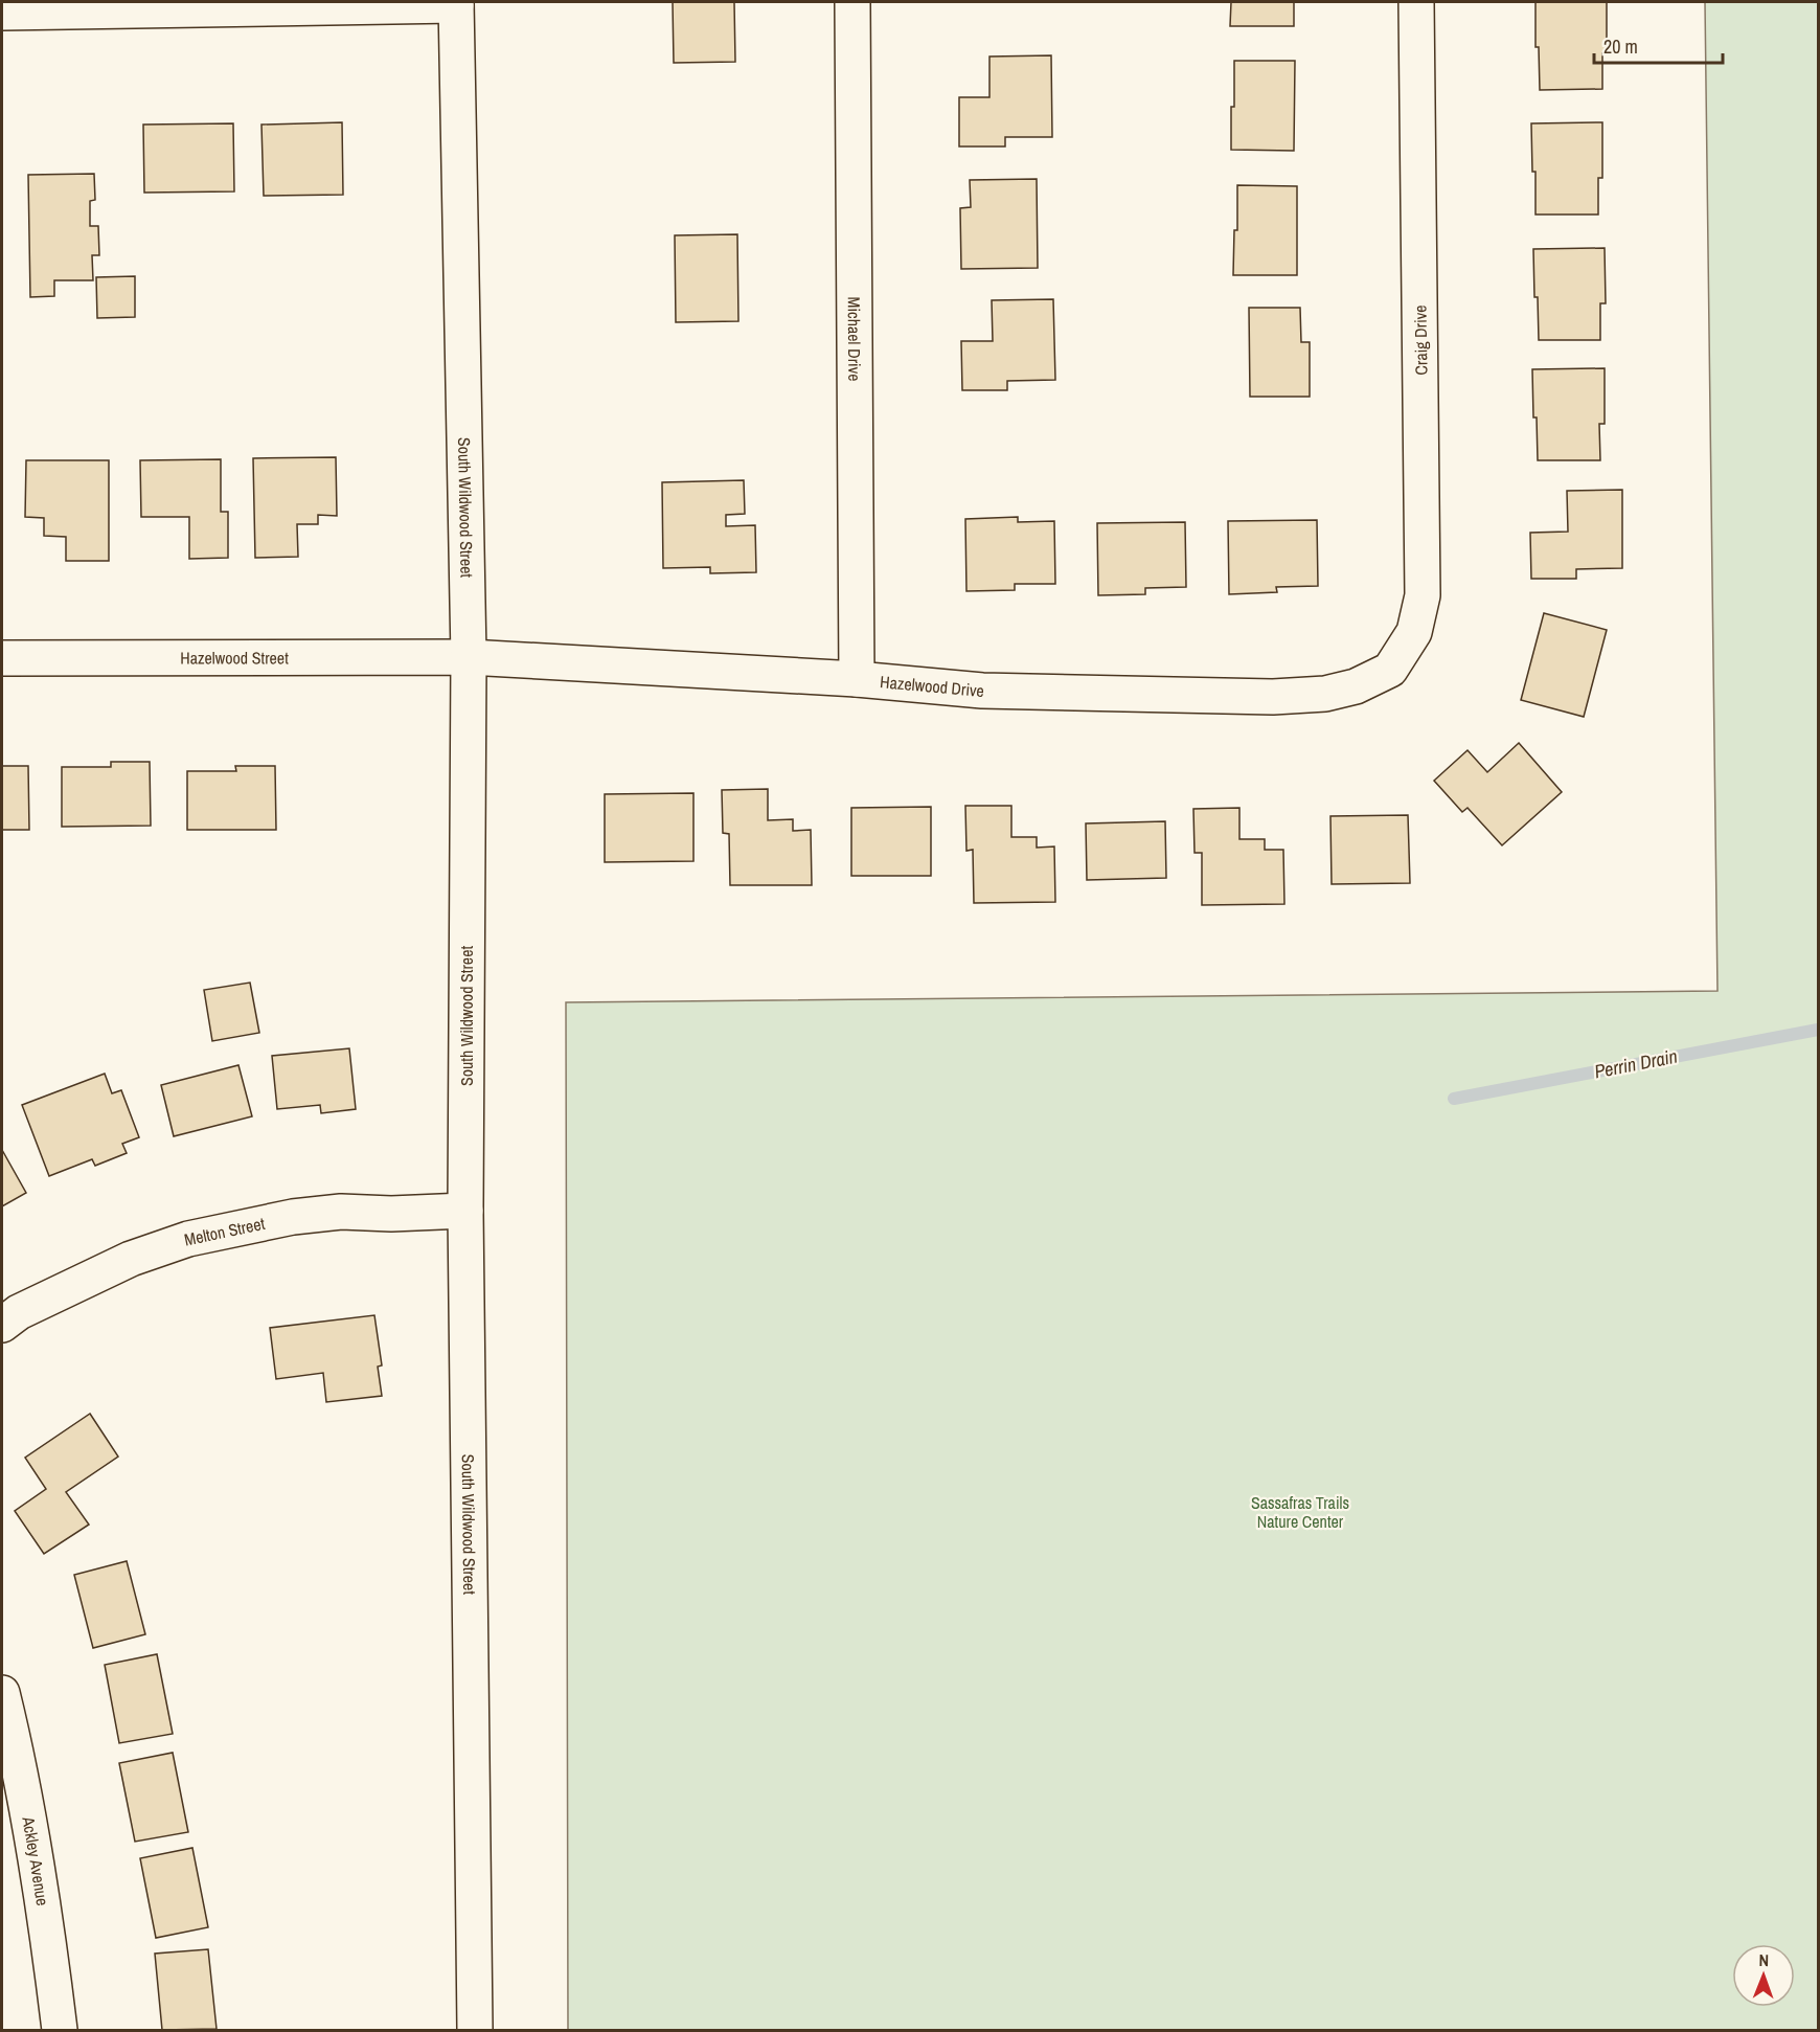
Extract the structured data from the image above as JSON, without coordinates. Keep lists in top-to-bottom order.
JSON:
{
  "streets": {
    "street": [
      "Michael Drive",
      "Craig Drive",
      "South Wildwood Street",
      "Hazelwood Street",
      "Hazelwood Drive",
      "Melton Street",
      "Ackley Avenue"
    ]
  },
  "crossings": [
    ["Michael Drive", "Hazelwood Drive"],
    ["Craig Drive", "Hazelwood Drive"],
    ["South Wildwood Street", "Hazelwood Street"],
    ["South Wildwood Street", "Hazelwood Drive"],
    ["South Wildwood Street", "Melton Street"],
    ["Hazelwood Street", "Hazelwood Drive"]
  ],
  "water": ["Perrin Drain"],
  "parks": ["Sassafras Trails Nature Center"],
  "scale_bar": "20 m",
  "north": "top"
}
